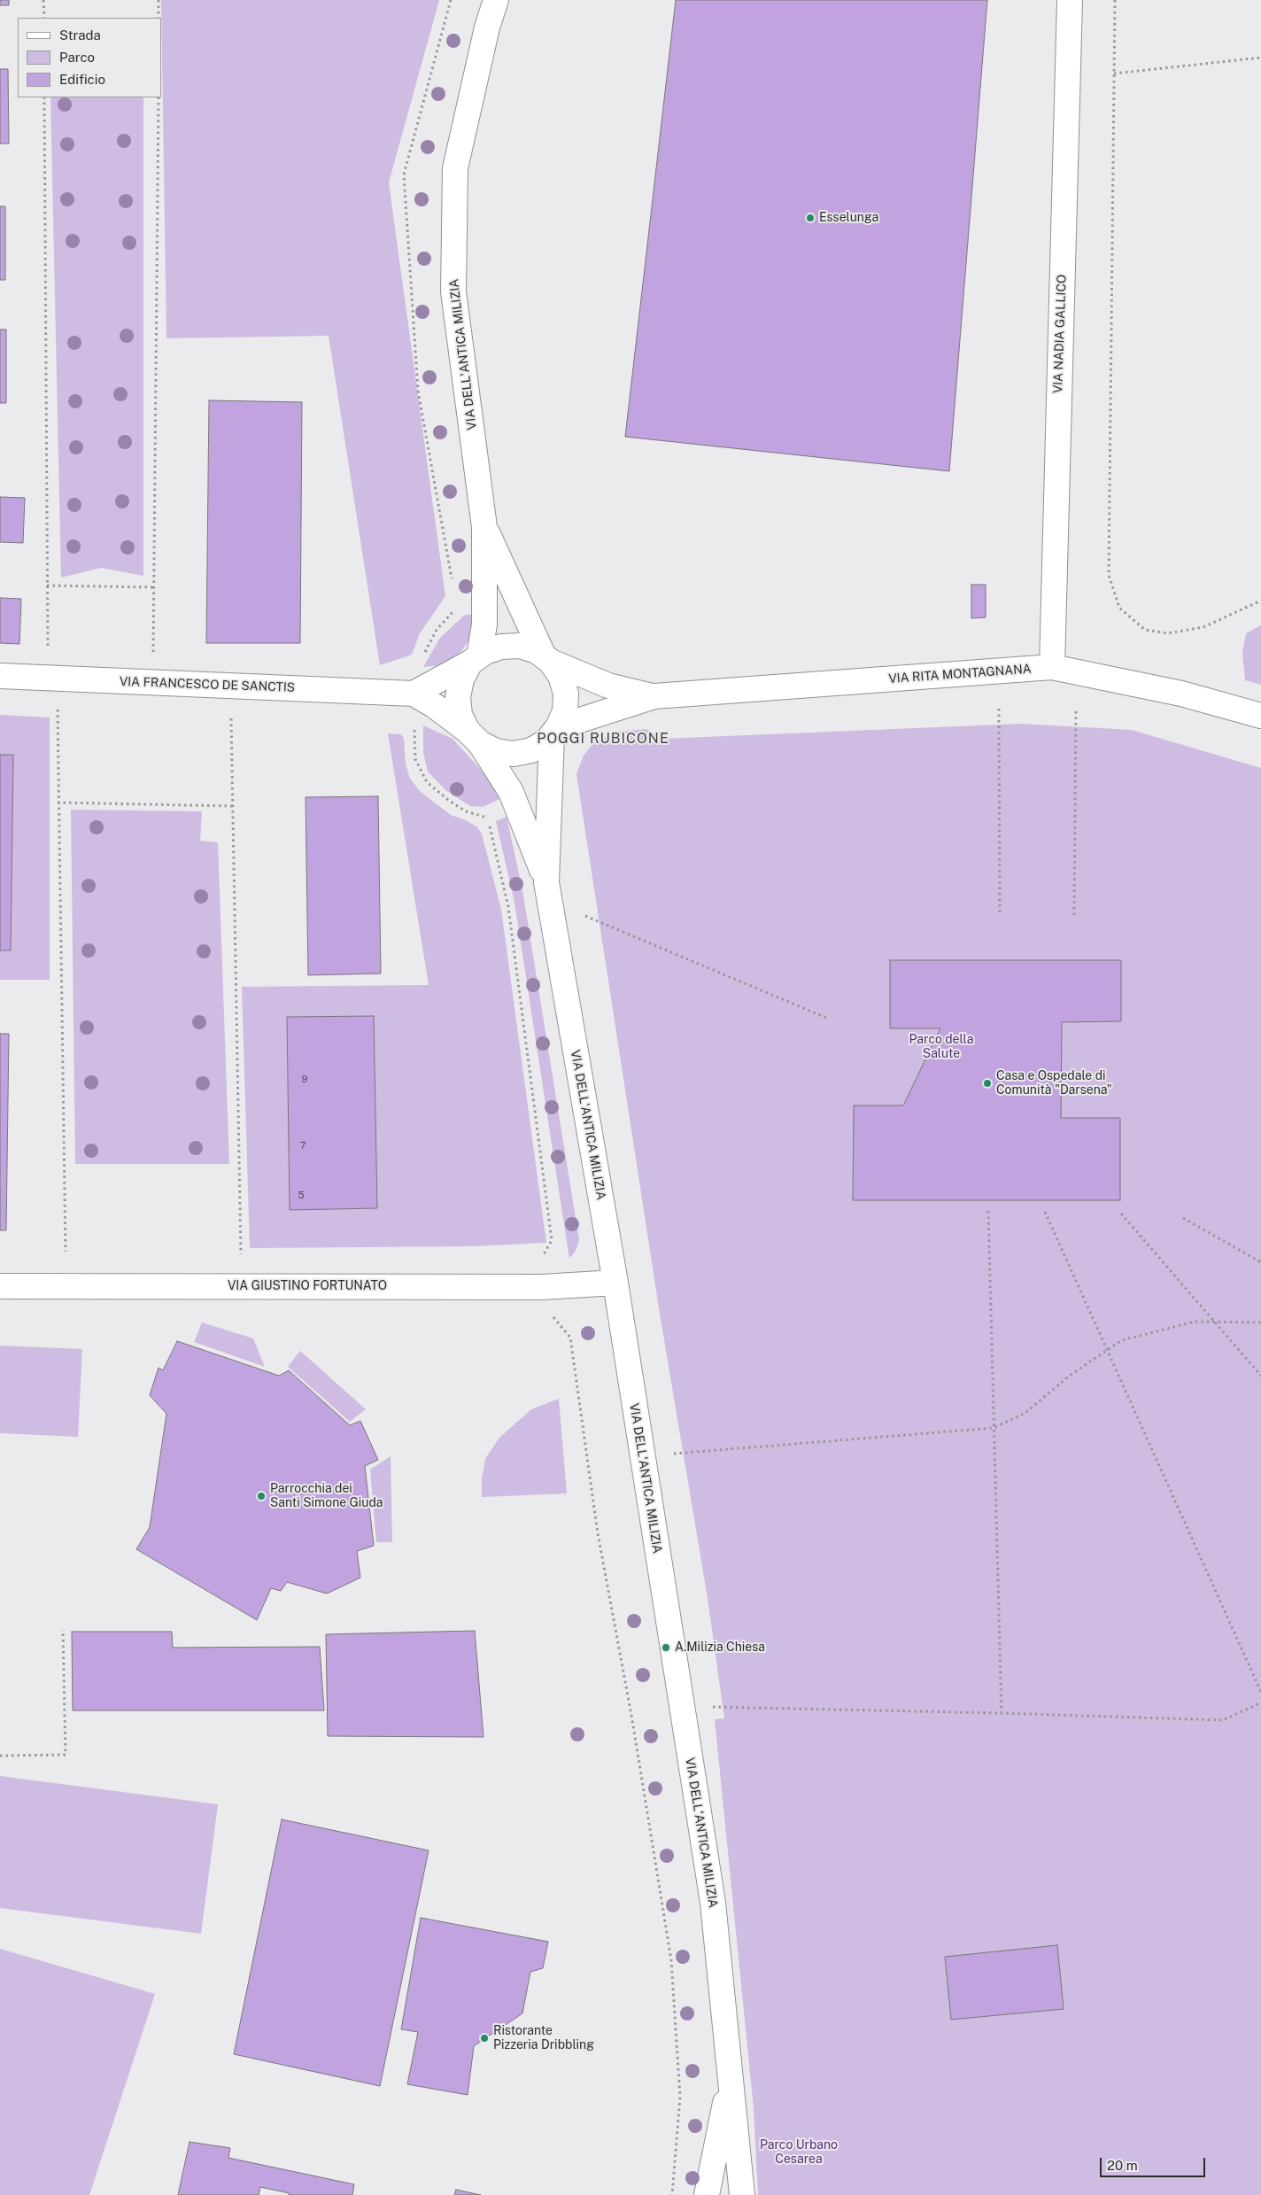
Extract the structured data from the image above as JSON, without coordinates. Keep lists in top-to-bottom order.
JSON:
{
  "streets": {
    "street": [
      "VIA NADIA GALLICO",
      "VIA DELL'ANTICA MILIZIA",
      "VIA RITA MONTAGNANA",
      "VIA FRANCESCO DE SANCTIS",
      "VIA GIUSTINO FORTUNATO"
    ]
  },
  "crossings": [
    ["VIA NADIA GALLICO", "VIA RITA MONTAGNANA"],
    ["VIA DELL'ANTICA MILIZIA", "VIA RITA MONTAGNANA"],
    ["VIA DELL'ANTICA MILIZIA", "VIA FRANCESCO DE SANCTIS"],
    ["VIA DELL'ANTICA MILIZIA", "VIA GIUSTINO FORTUNATO"],
    ["VIA RITA MONTAGNANA", "VIA FRANCESCO DE SANCTIS"]
  ],
  "districts": ["POGGI RUBICONE"],
  "parks": ["Parco della Salute", "Parco Urbano Cesarea"],
  "places": [
    "Esselunga",
    "Casa e Ospedale di Comunità \"Darsena\"",
    "Parrocchia dei Santi Simone Giuda",
    "A.Milizia Chiesa",
    "Ristorante Pizzeria Dribbling"
  ],
  "house_numbers": ["9", "7", "5"],
  "legend": ["Strada", "Parco", "Edificio"],
  "scale_bar": "20 m"
}
